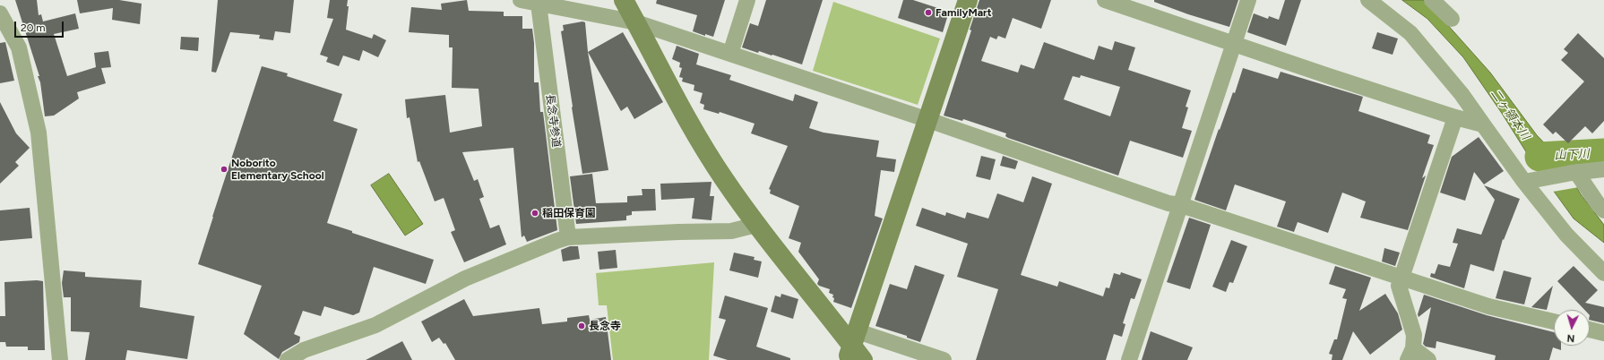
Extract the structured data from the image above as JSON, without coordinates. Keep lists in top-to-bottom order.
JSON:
{
  "streets": {
    "street": ["長念寺参道"]
  },
  "water": ["二ヶ領本川", "山下川"],
  "places": [
    "FamilyMart",
    "Noborito Elementary School",
    "稲田保育園",
    "長念寺"
  ],
  "scale_bar": "20 m",
  "north": "bottom"
}
